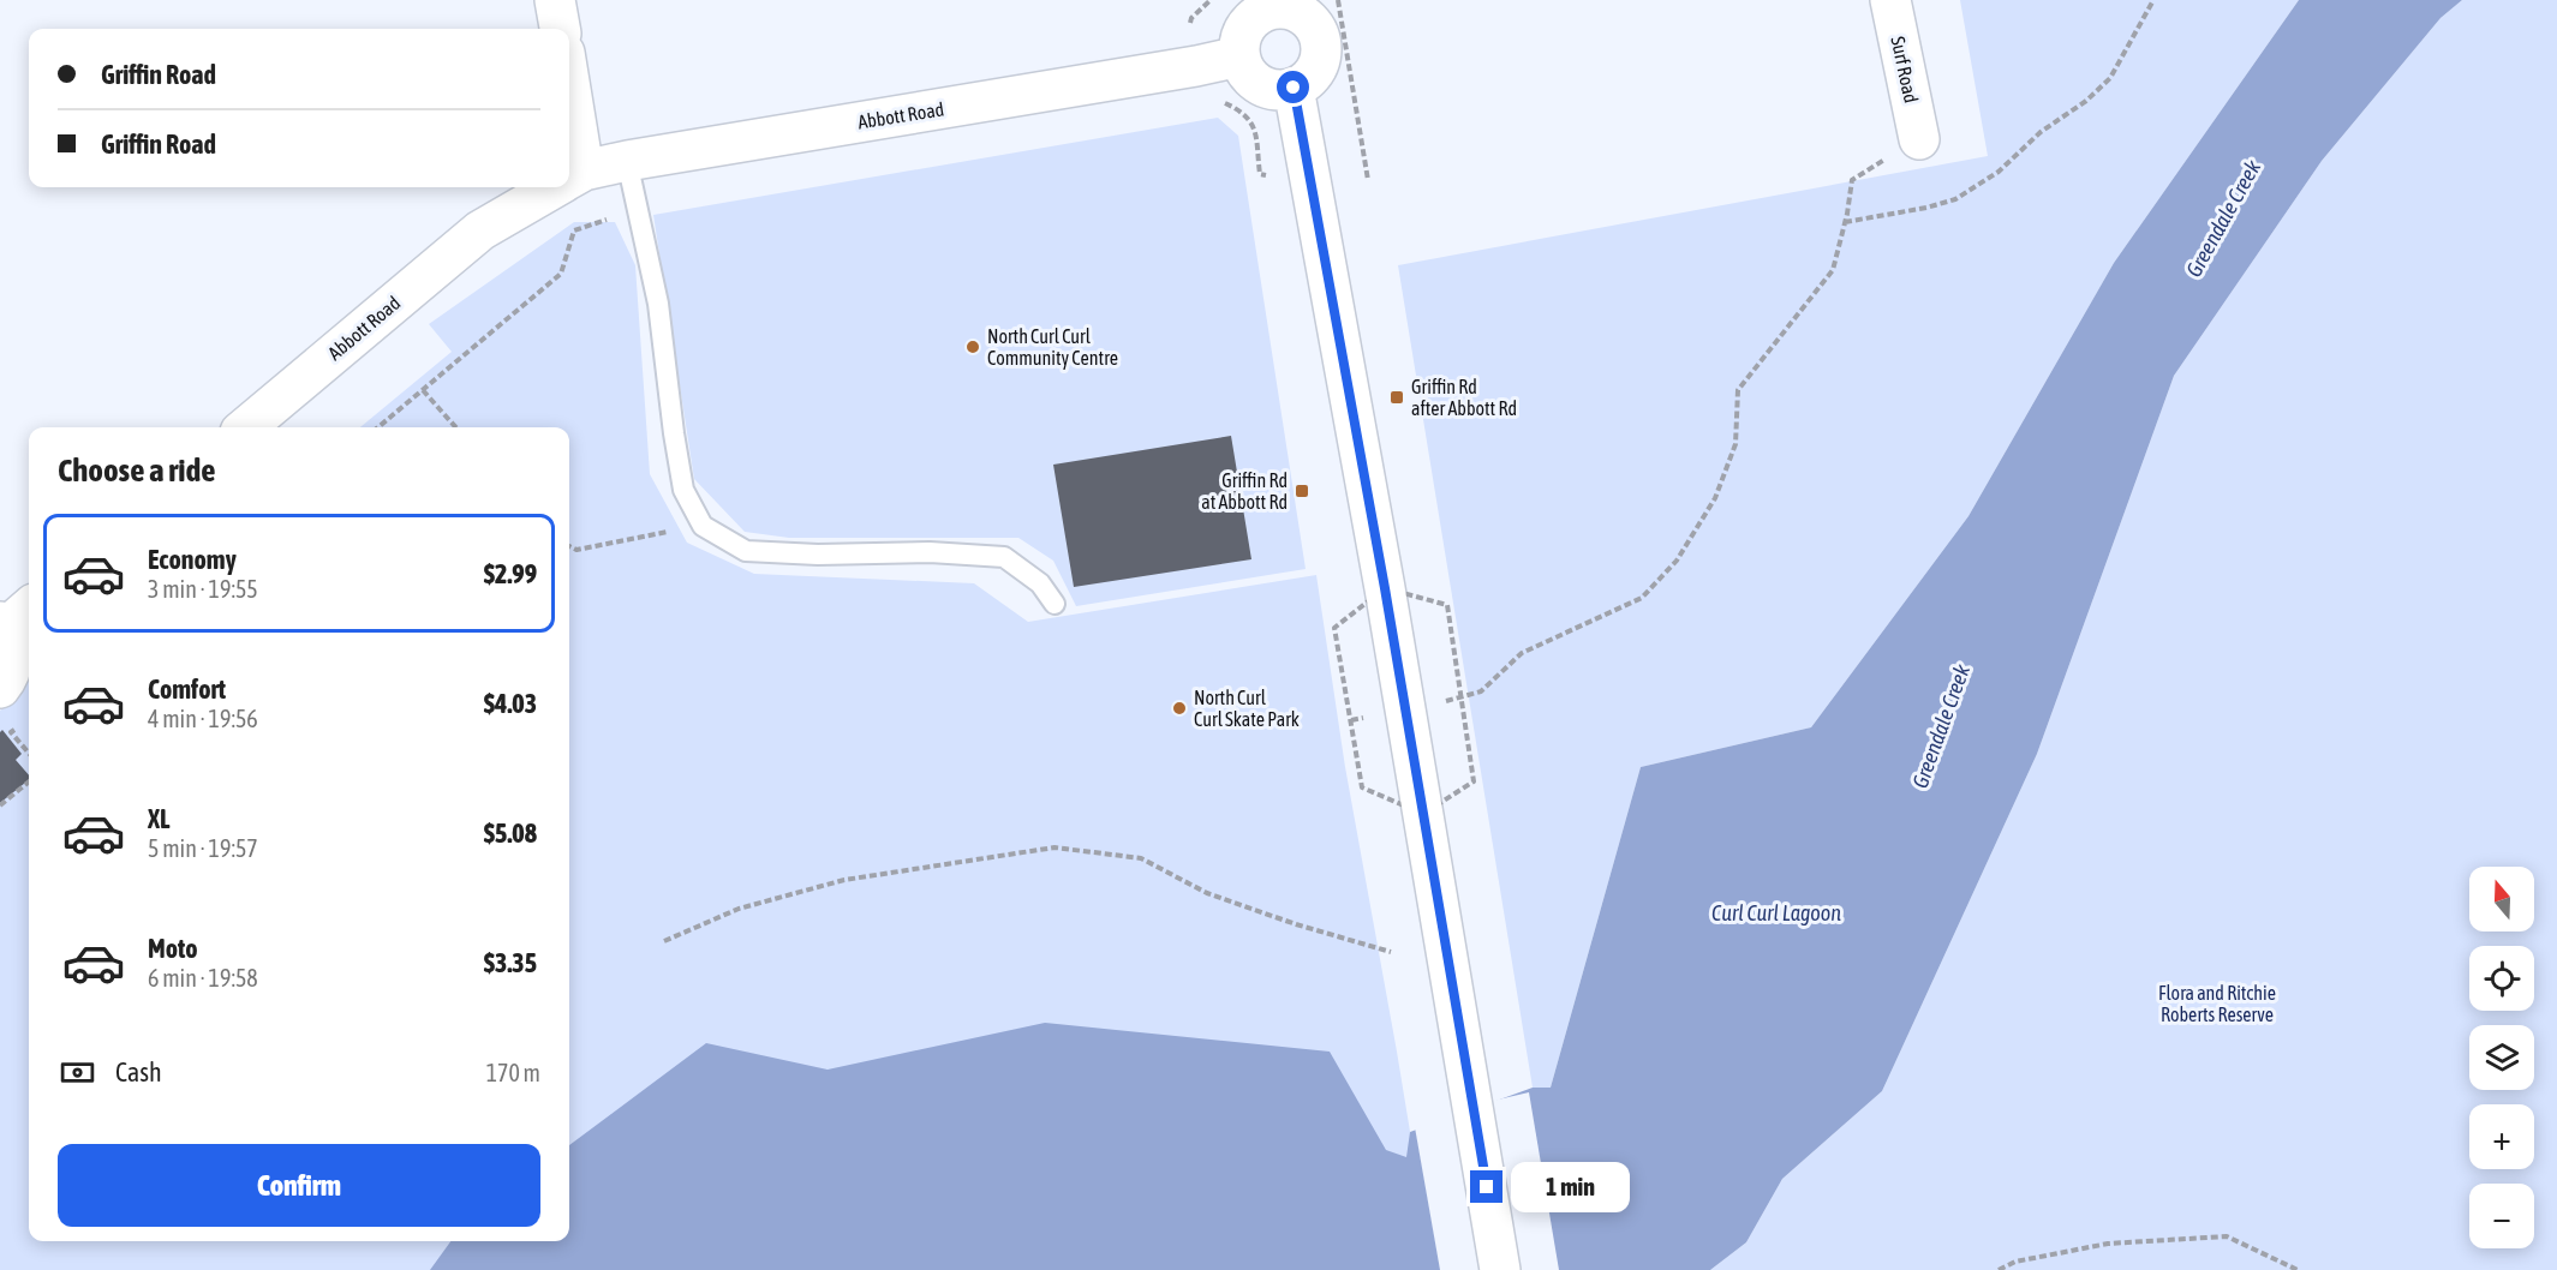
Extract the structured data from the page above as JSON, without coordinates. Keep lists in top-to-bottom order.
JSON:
{
  "streets": {
    "main road": ["Surf Road", "Abbott Road"]
  },
  "water": ["Greendale Creek", "Curl Curl Lagoon"],
  "parks": ["Flora and Ritchie Roberts Reserve"],
  "places": {
    "other": ["North Curl Curl Community Centre", "North Curl Curl Skate Park"],
    "transit": ["Griffin Rd after Abbott Rd", "Griffin Rd at Abbott Rd"]
  },
  "north": "top",
  "page": {
    "banner": ["Griffin Road", "Griffin Road"],
    "heading": "Choose a ride",
    "list": [
      {
        "name": "Economy",
        "note": "3 min · 19:55",
        "value": "$2.99"
      },
      {
        "name": "Comfort",
        "note": "4 min · 19:56",
        "value": "$4.03"
      },
      {
        "name": "XL",
        "note": "5 min · 19:57",
        "value": "$5.08"
      },
      {
        "name": "Moto",
        "note": "6 min · 19:58",
        "value": "$3.35"
      }
    ],
    "map_buttons": ["+", "−"],
    "pay": ["Cash", "170 m"],
    "buttons": "Confirm",
    "bubble": "1 min"
  }
}
